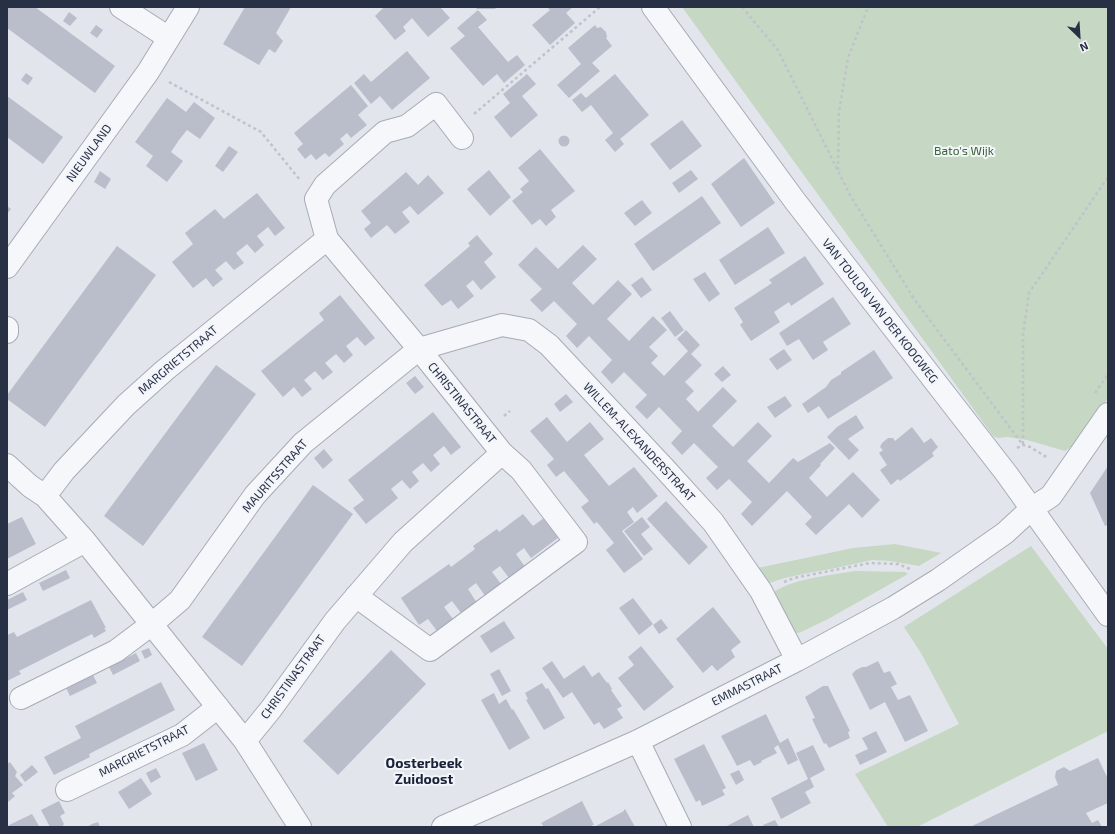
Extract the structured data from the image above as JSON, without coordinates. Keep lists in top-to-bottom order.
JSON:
{
  "streets": {
    "street": [
      "NIEUWLAND",
      "VAN TOULON VAN DER KOOGWEG",
      "MARGRIETSTRAAT",
      "CHRISTINASTRAAT",
      "WILLEM-ALEXANDERSTRAAT",
      "MAURITSSTRAAT",
      "EMMASTRAAT"
    ]
  },
  "crossings": [
    ["VAN TOULON VAN DER KOOGWEG", "EMMASTRAAT"],
    ["MARGRIETSTRAAT", "CHRISTINASTRAAT"],
    ["CHRISTINASTRAAT", "WILLEM-ALEXANDERSTRAAT"],
    ["CHRISTINASTRAAT", "MAURITSSTRAAT"],
    ["WILLEM-ALEXANDERSTRAAT", "MAURITSSTRAAT"],
    ["WILLEM-ALEXANDERSTRAAT", "EMMASTRAAT"]
  ],
  "districts": ["Oosterbeek Zuidoost"],
  "parks": ["Bato's Wijk"],
  "north": "bottom right"
}
